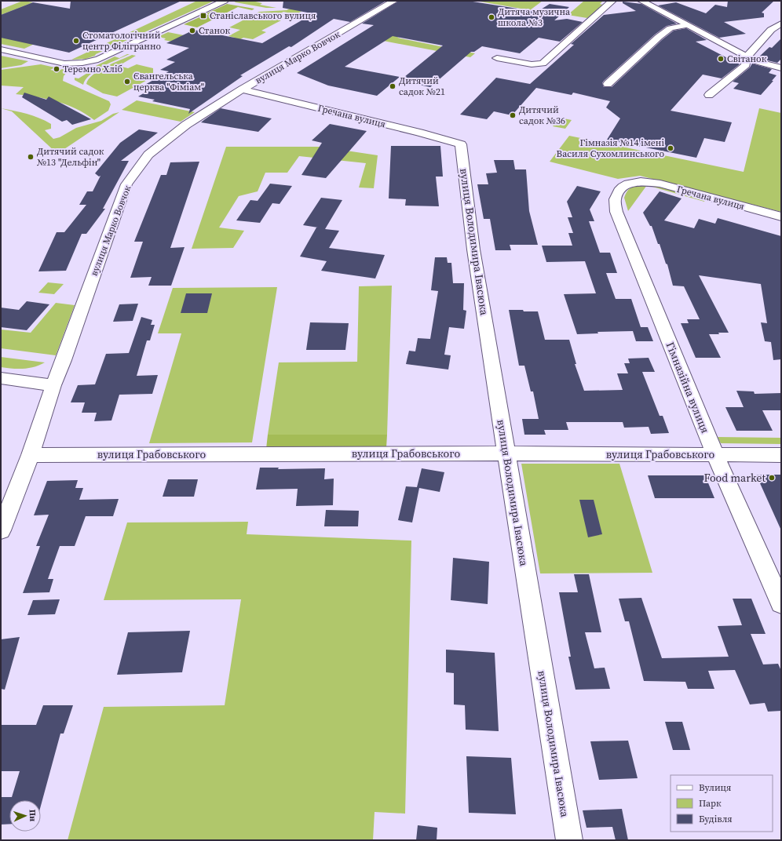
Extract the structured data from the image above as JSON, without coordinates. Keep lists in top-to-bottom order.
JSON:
{
  "streets": {
    "street": [
      "вулиця Марко Вовчок",
      "Гречана вулиця",
      "вулиця Володимира Івасюка",
      "Гімназійна вулиця",
      "вулиця Грабовського"
    ]
  },
  "crossings": [
    ["вулиця Марко Вовчок", "Гречана вулиця"],
    ["вулиця Марко Вовчок", "вулиця Грабовського"],
    ["Гречана вулиця", "вулиця Володимира Івасюка"],
    ["Гречана вулиця", "Гімназійна вулиця"],
    ["вулиця Володимира Івасюка", "вулиця Грабовського"],
    ["Гімназійна вулиця", "вулиця Грабовського"]
  ],
  "places": {
    "transit": ["Станіславського вулиця"],
    "other": [
      "Дитяча музична школа №3",
      "Станок",
      "Стоматологічний центр Філігранно",
      "Світанок",
      "Теремно Хліб",
      "Євангельська церква \"Фіміам\"",
      "Дитячий садок №21",
      "Дитячий садок №36",
      "Гімназія №14 імені Василя Сухомлинського",
      "Дитячий садок №13 \"Дельфін\"",
      "Food market"
    ]
  },
  "legend": ["Вулиця", "Парк", "Будівля"],
  "north": "right"
}
